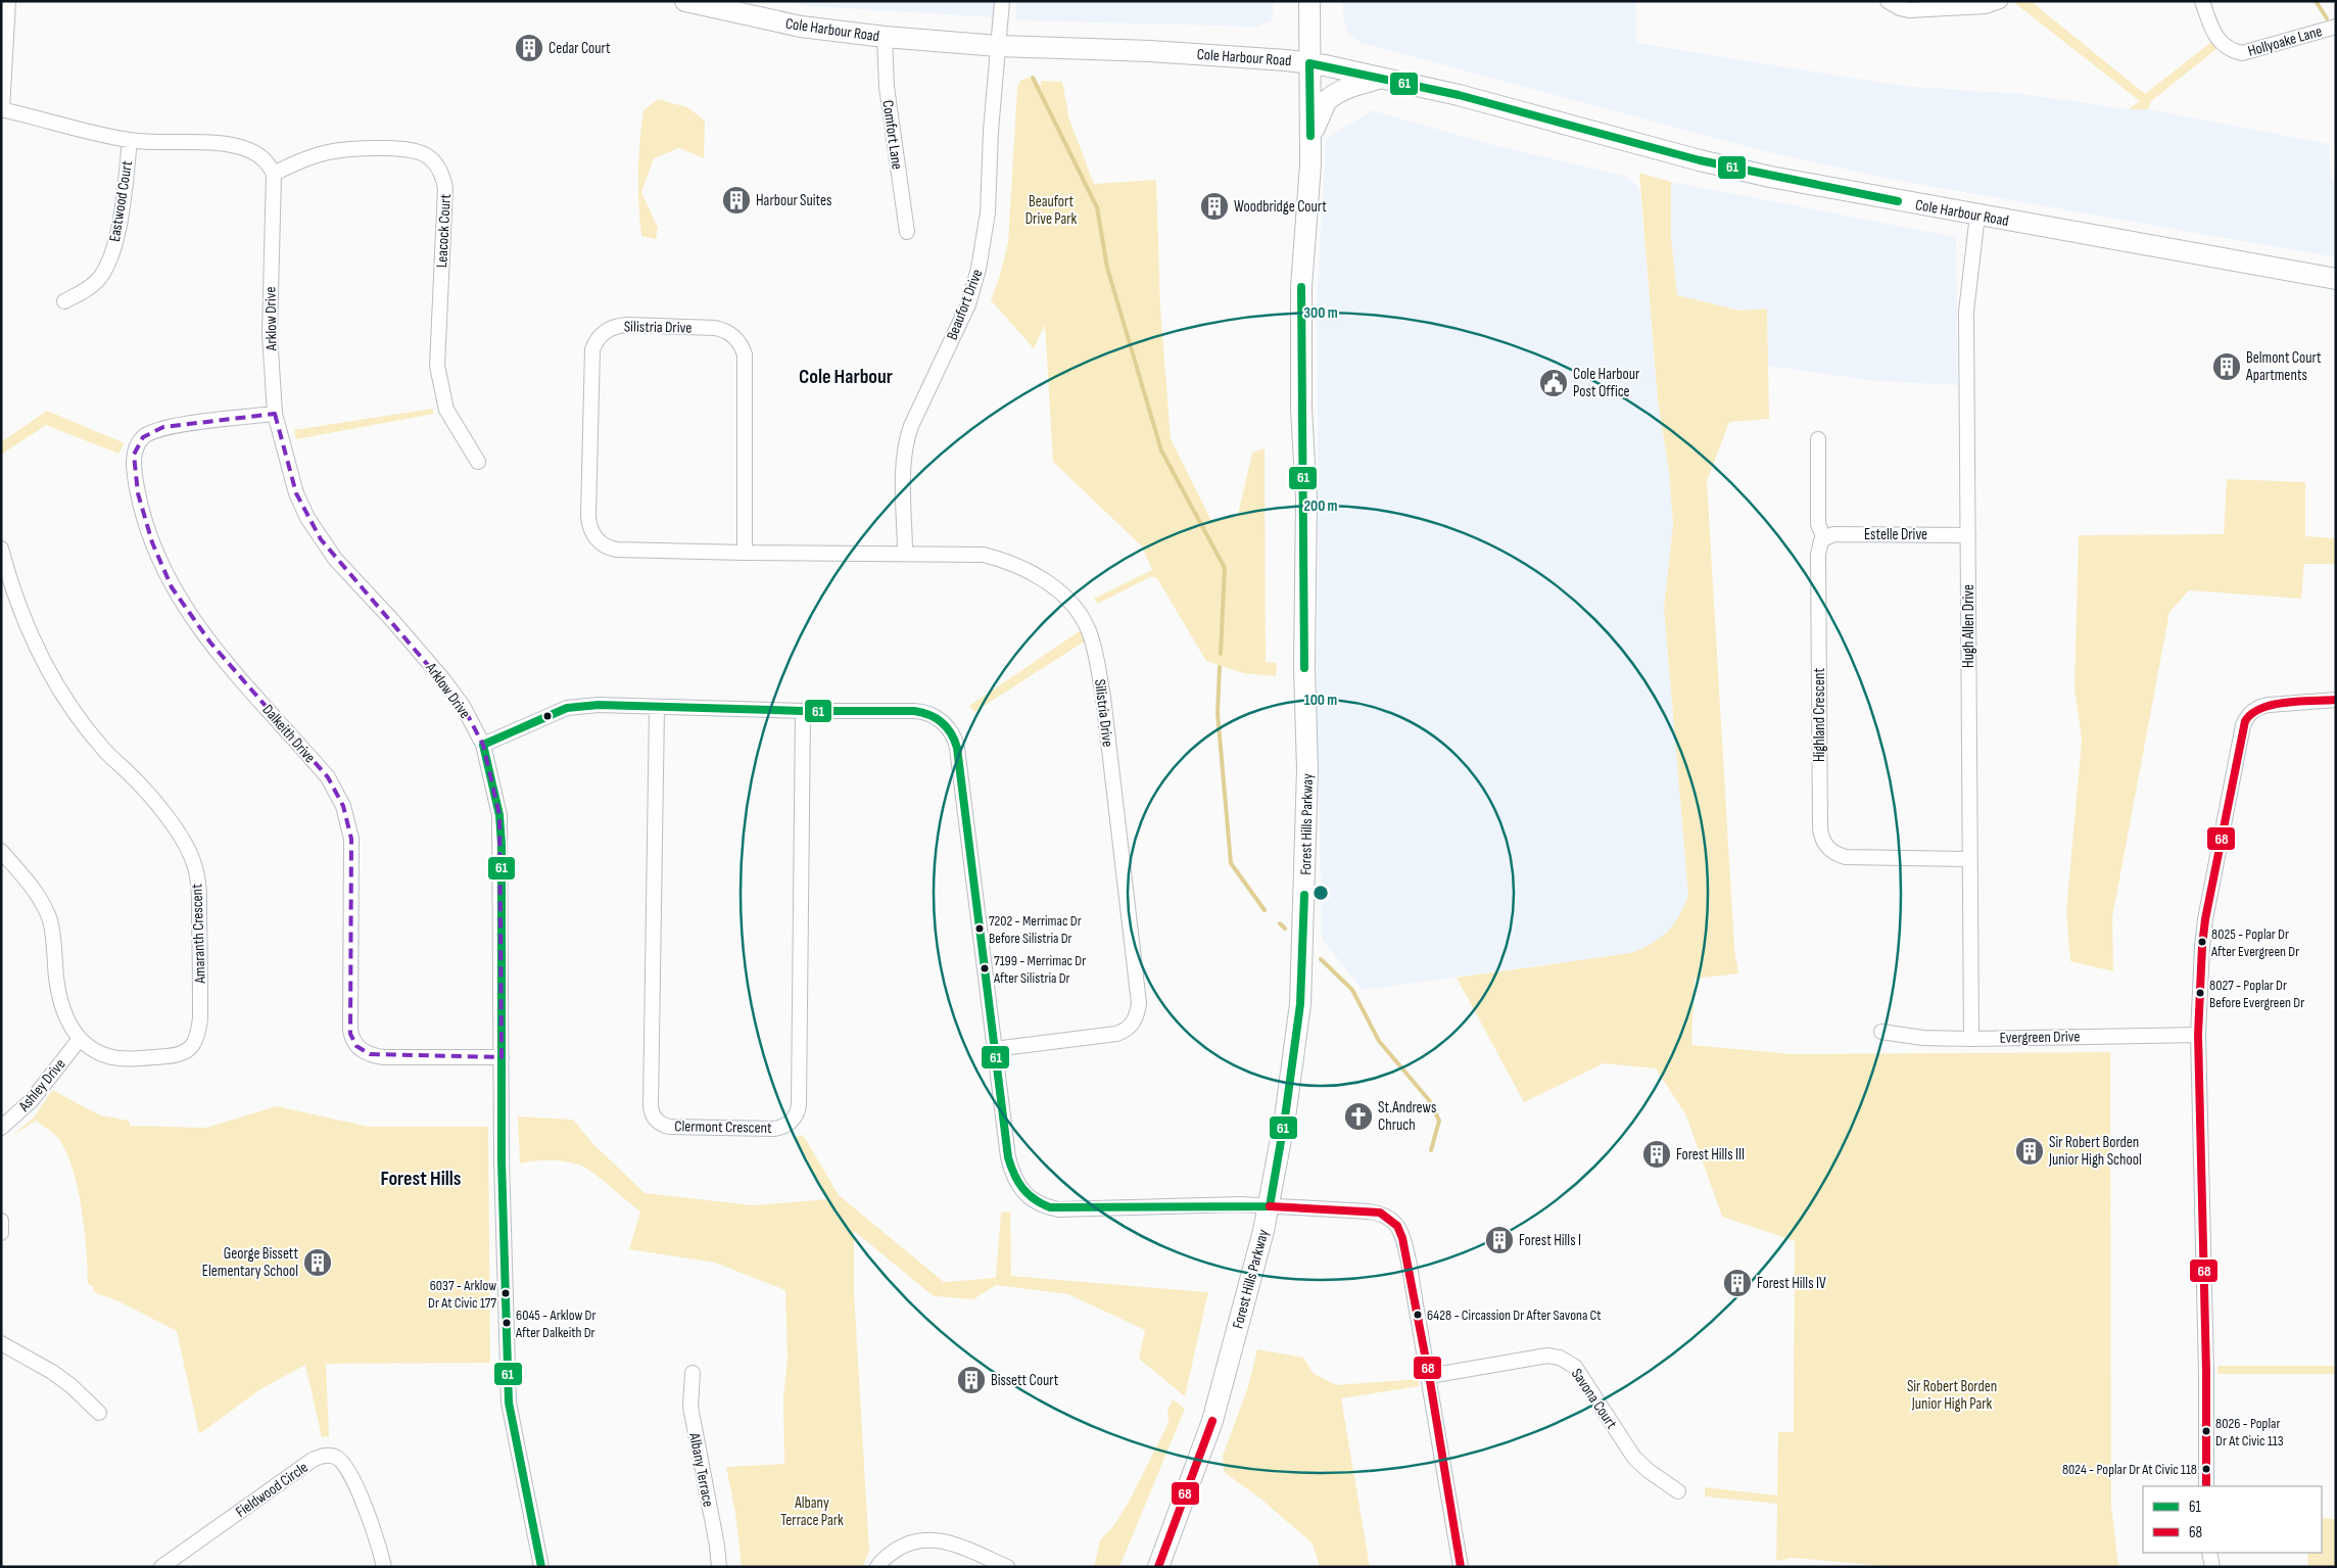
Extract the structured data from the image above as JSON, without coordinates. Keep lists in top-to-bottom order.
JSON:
{
  "streets": {
    "main road": ["Cole Harbour Road", "Forest Hills Parkway"],
    "street": [
      "Hollyoake Lane",
      "Comfort Lane",
      "Eastwood Court",
      "Leacock Court",
      "Beaufort Drive",
      "Arklow Drive",
      "Silistria Drive",
      "Estelle Drive",
      "Hugh Allen Drive",
      "Highland Crescent",
      "Dalkeith Drive",
      "Amaranth Crescent",
      "Evergreen Drive",
      "Ashley Drive",
      "Clermont Crescent",
      "Savona Court",
      "Albany Terrace",
      "Fieldwood Circle"
    ]
  },
  "crossings": [
    ["Cole Harbour Road", "Comfort Lane"],
    ["Cole Harbour Road", "Beaufort Drive"],
    ["Cole Harbour Road", "Hugh Allen Drive"],
    ["Cole Harbour Road", "Forest Hills Parkway"],
    ["Leacock Court", "Arklow Drive"],
    ["Beaufort Drive", "Silistria Drive"],
    ["Arklow Drive", "Dalkeith Drive"],
    ["Estelle Drive", "Hugh Allen Drive"],
    ["Estelle Drive", "Highland Crescent"],
    ["Hugh Allen Drive", "Highland Crescent"],
    ["Hugh Allen Drive", "Evergreen Drive"],
    ["Amaranth Crescent", "Ashley Drive"]
  ],
  "districts": ["Cole Harbour", "Forest Hills"],
  "parks": ["Beaufort Drive Park", "Sir Robert Borden Junior High Park", "Albany Terrace Park"],
  "places": {
    "building": [
      "Cedar Court",
      "Harbour Suites",
      "Woodbridge Court",
      "Belmont Court Apartments",
      "Sir Robert Borden Junior High School",
      "Forest Hills III",
      "Forest Hills I",
      "George Bissett Elementary School",
      "Forest Hills IV",
      "Bissett Court"
    ],
    "public building": ["Cole Harbour Post Office"],
    "other": [
      "7202 - Merrimac Dr Before Silistria Dr",
      "8025 - Poplar Dr After Evergreen Dr",
      "7199 - Merrimac Dr After Silistria Dr",
      "8027 - Poplar Dr Before Evergreen Dr",
      "6037 - Arklow Dr At Civic 177",
      "6428 - Circassion Dr After Savona Ct",
      "6045 - Arklow Dr After Dalkeith Dr",
      "8026 - Poplar Dr At Civic 113",
      "8024 - Poplar Dr At Civic 118"
    ],
    "church": ["St.Andrews Chruch"]
  },
  "lines": ["transit line 61", "transit line 68"],
  "legend": ["61", "68"],
  "rings": ["300 m", "200 m", "100 m"]
}
